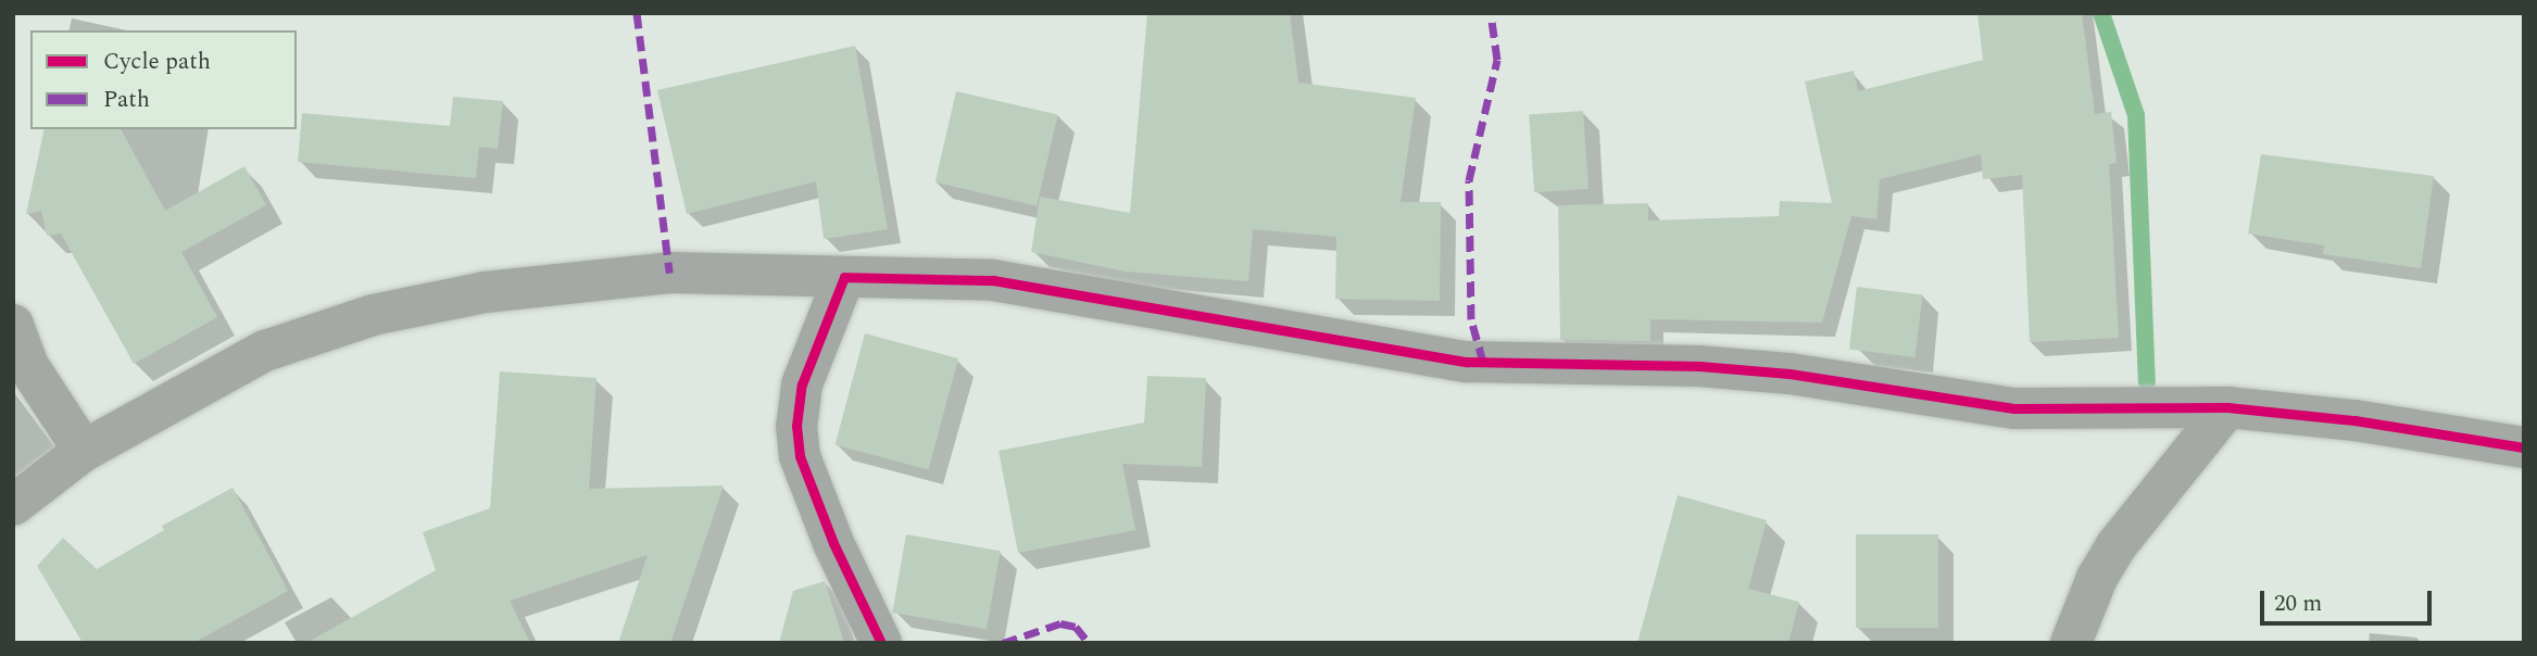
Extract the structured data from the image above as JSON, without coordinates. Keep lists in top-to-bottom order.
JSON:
{
  "legend": ["Cycle path", "Path"],
  "scale_bar": "20 m"
}
